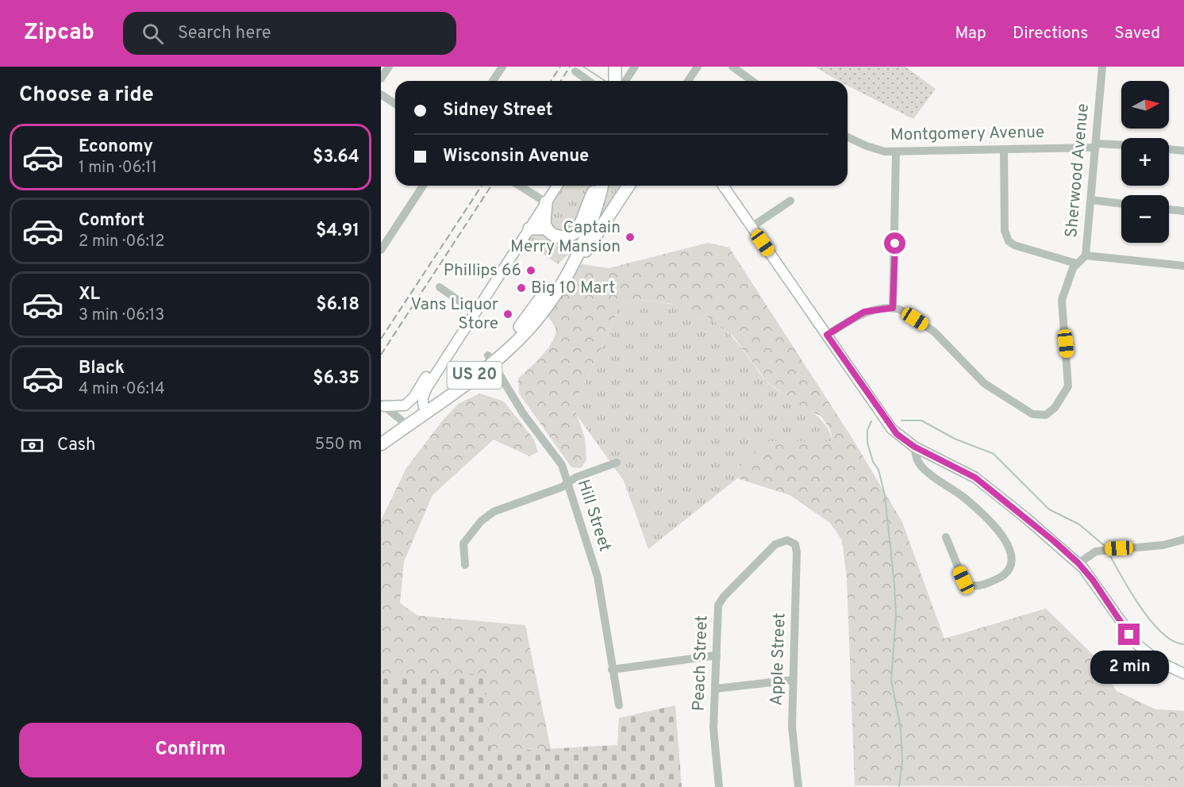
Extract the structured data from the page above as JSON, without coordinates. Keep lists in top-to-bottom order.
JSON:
{
  "streets": {
    "highway": ["US 20"],
    "street": [
      "Montgomery Avenue",
      "Sherwood Avenue",
      "Hill Street",
      "Apple Street",
      "Peach Street"
    ]
  },
  "crossings": [
    ["Montgomery Avenue", "Sherwood Avenue"],
    ["US 20", "Hill Street"],
    ["Apple Street", "Peach Street"]
  ],
  "places": [
    "Captain Merry Mansion",
    "Phillips 66",
    "Big 10 Mart",
    "Vans Liquor Store"
  ],
  "north": "right",
  "page": {
    "header": "Zipcab",
    "search": "Search here",
    "nav": ["Map", "Directions", "Saved"],
    "heading": "Choose a ride",
    "map_buttons": ["+", "−"],
    "banner": ["Sidney Street", "Wisconsin Avenue"],
    "list": [
      {
        "name": "Economy",
        "note": "1 min · 06:11",
        "value": "$3.64"
      },
      {
        "name": "Comfort",
        "note": "2 min · 06:12",
        "value": "$4.91"
      },
      {
        "name": "XL",
        "note": "3 min · 06:13",
        "value": "$6.18"
      },
      {
        "name": "Black",
        "note": "4 min · 06:14",
        "value": "$6.35"
      }
    ],
    "pay": ["Cash", "550 m"],
    "bubble": "2 min",
    "buttons": "Confirm"
  }
}
